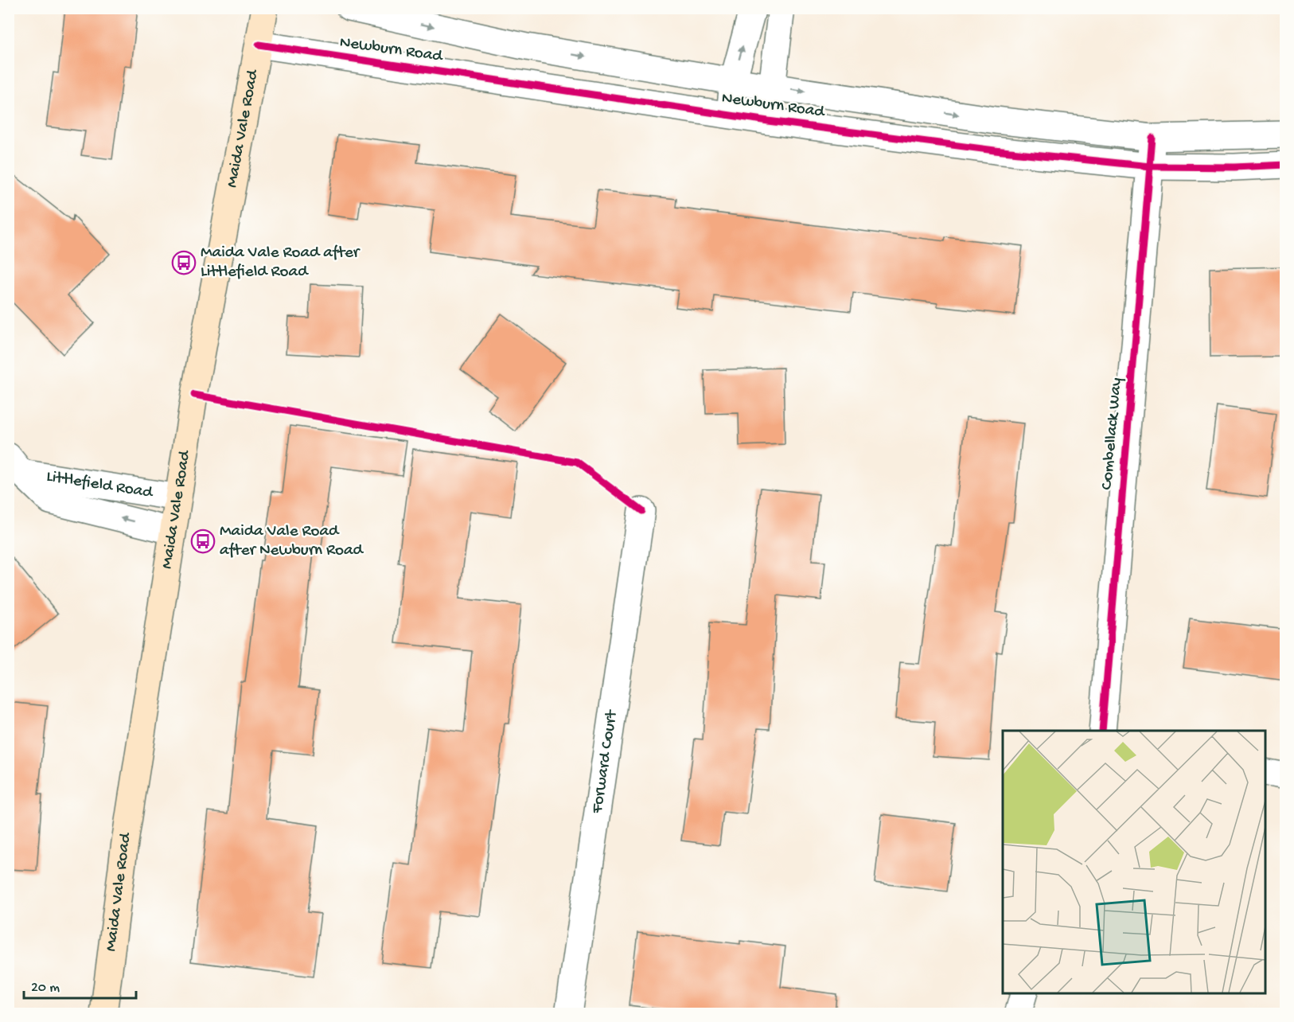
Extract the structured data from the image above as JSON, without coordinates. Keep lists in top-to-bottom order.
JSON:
{
  "streets": {
    "main road": ["Maida Vale Road"],
    "street": [
      "Newburn Road",
      "Combellack Way",
      "Littlefield Road",
      "Forward Court"
    ]
  },
  "crossings": [
    ["Newburn Road", "Maida Vale Road"],
    ["Newburn Road", "Combellack Way"],
    ["Maida Vale Road", "Littlefield Road"]
  ],
  "places": {
    "bus stop": ["Maida Vale Road after Littlefield Road", "Maida Vale Road after Newburn Road"]
  },
  "scale_bar": "20 m"
}
